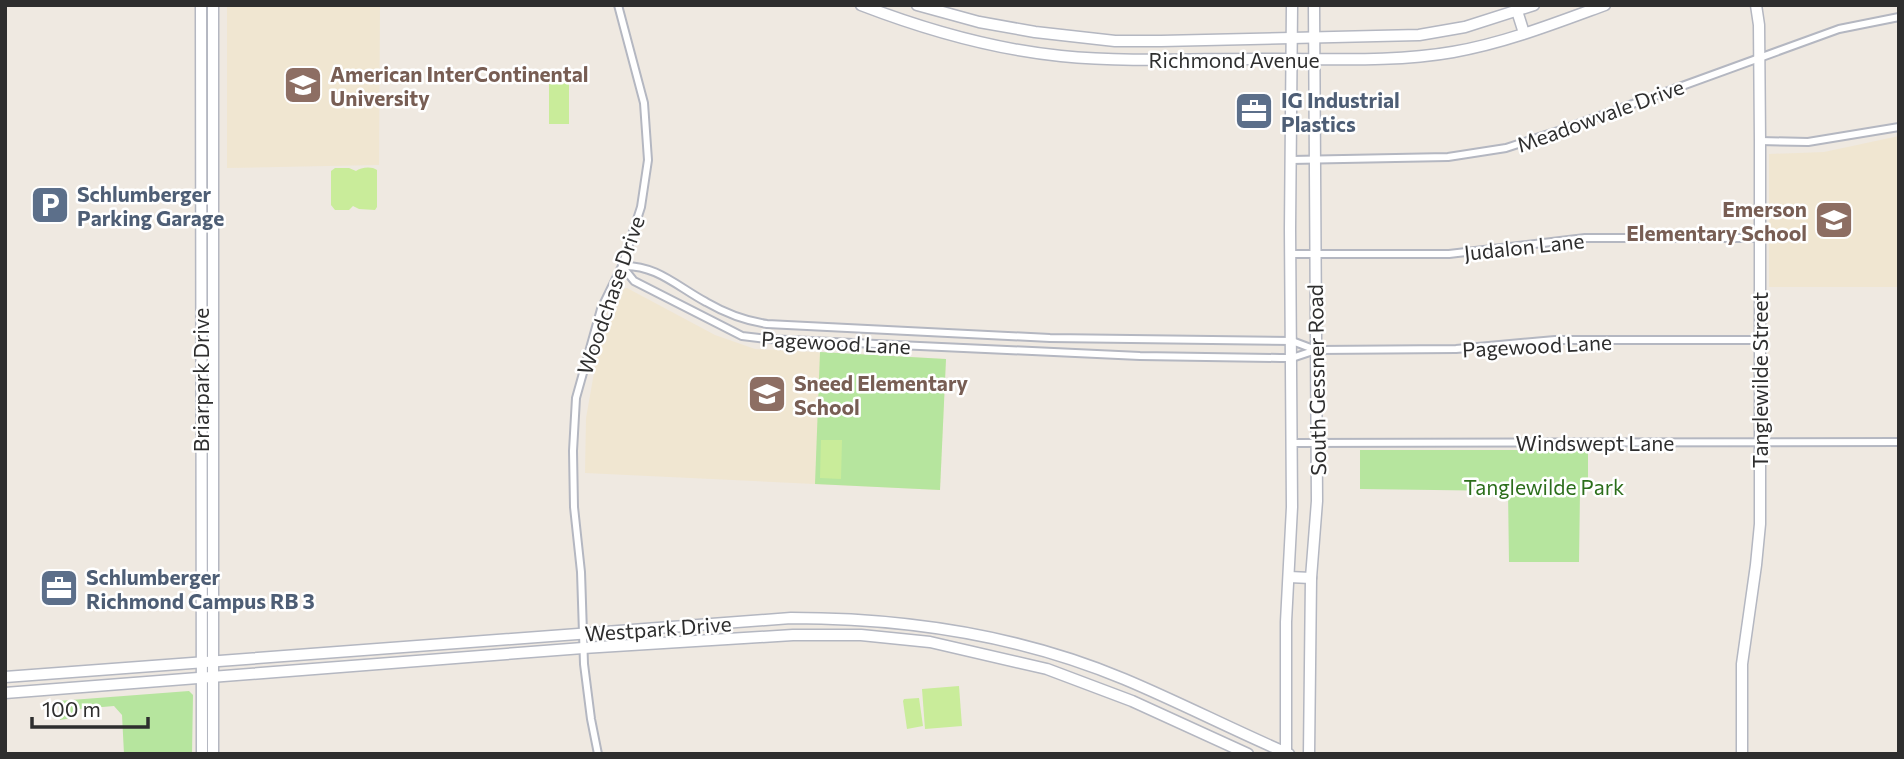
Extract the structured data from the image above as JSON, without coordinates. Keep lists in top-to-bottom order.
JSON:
{
  "streets": {
    "main road": [
      "Richmond Avenue",
      "Briarpark Drive",
      "South Gessner Road",
      "Tanglewilde Street",
      "Westpark Drive"
    ],
    "street": [
      "Meadowvale Drive",
      "Judalon Lane",
      "Woodchase Drive",
      "Pagewood Lane",
      "Windswept Lane"
    ]
  },
  "crossings": [
    ["Richmond Avenue", "South Gessner Road"],
    ["Meadowvale Drive", "South Gessner Road"],
    ["Meadowvale Drive", "Tanglewilde Street"],
    ["Judalon Lane", "South Gessner Road"],
    ["Judalon Lane", "Tanglewilde Street"],
    ["Woodchase Drive", "Pagewood Lane"],
    ["Woodchase Drive", "Westpark Drive"],
    ["Pagewood Lane", "South Gessner Road"],
    ["Pagewood Lane", "Tanglewilde Street"],
    ["Briarpark Drive", "Westpark Drive"],
    ["South Gessner Road", "Windswept Lane"],
    ["South Gessner Road", "Westpark Drive"],
    ["Tanglewilde Street", "Windswept Lane"]
  ],
  "parks": ["Tanglewilde Park"],
  "places": {
    "school or university": ["American InterContinental University", "Emerson Elementary School", "Sneed Elementary School"],
    "office": ["IG Industrial Plastics", "Schlumberger Richmond Campus RB 3"],
    "parking": ["Schlumberger Parking Garage"]
  },
  "scale_bar": "100 m"
}
